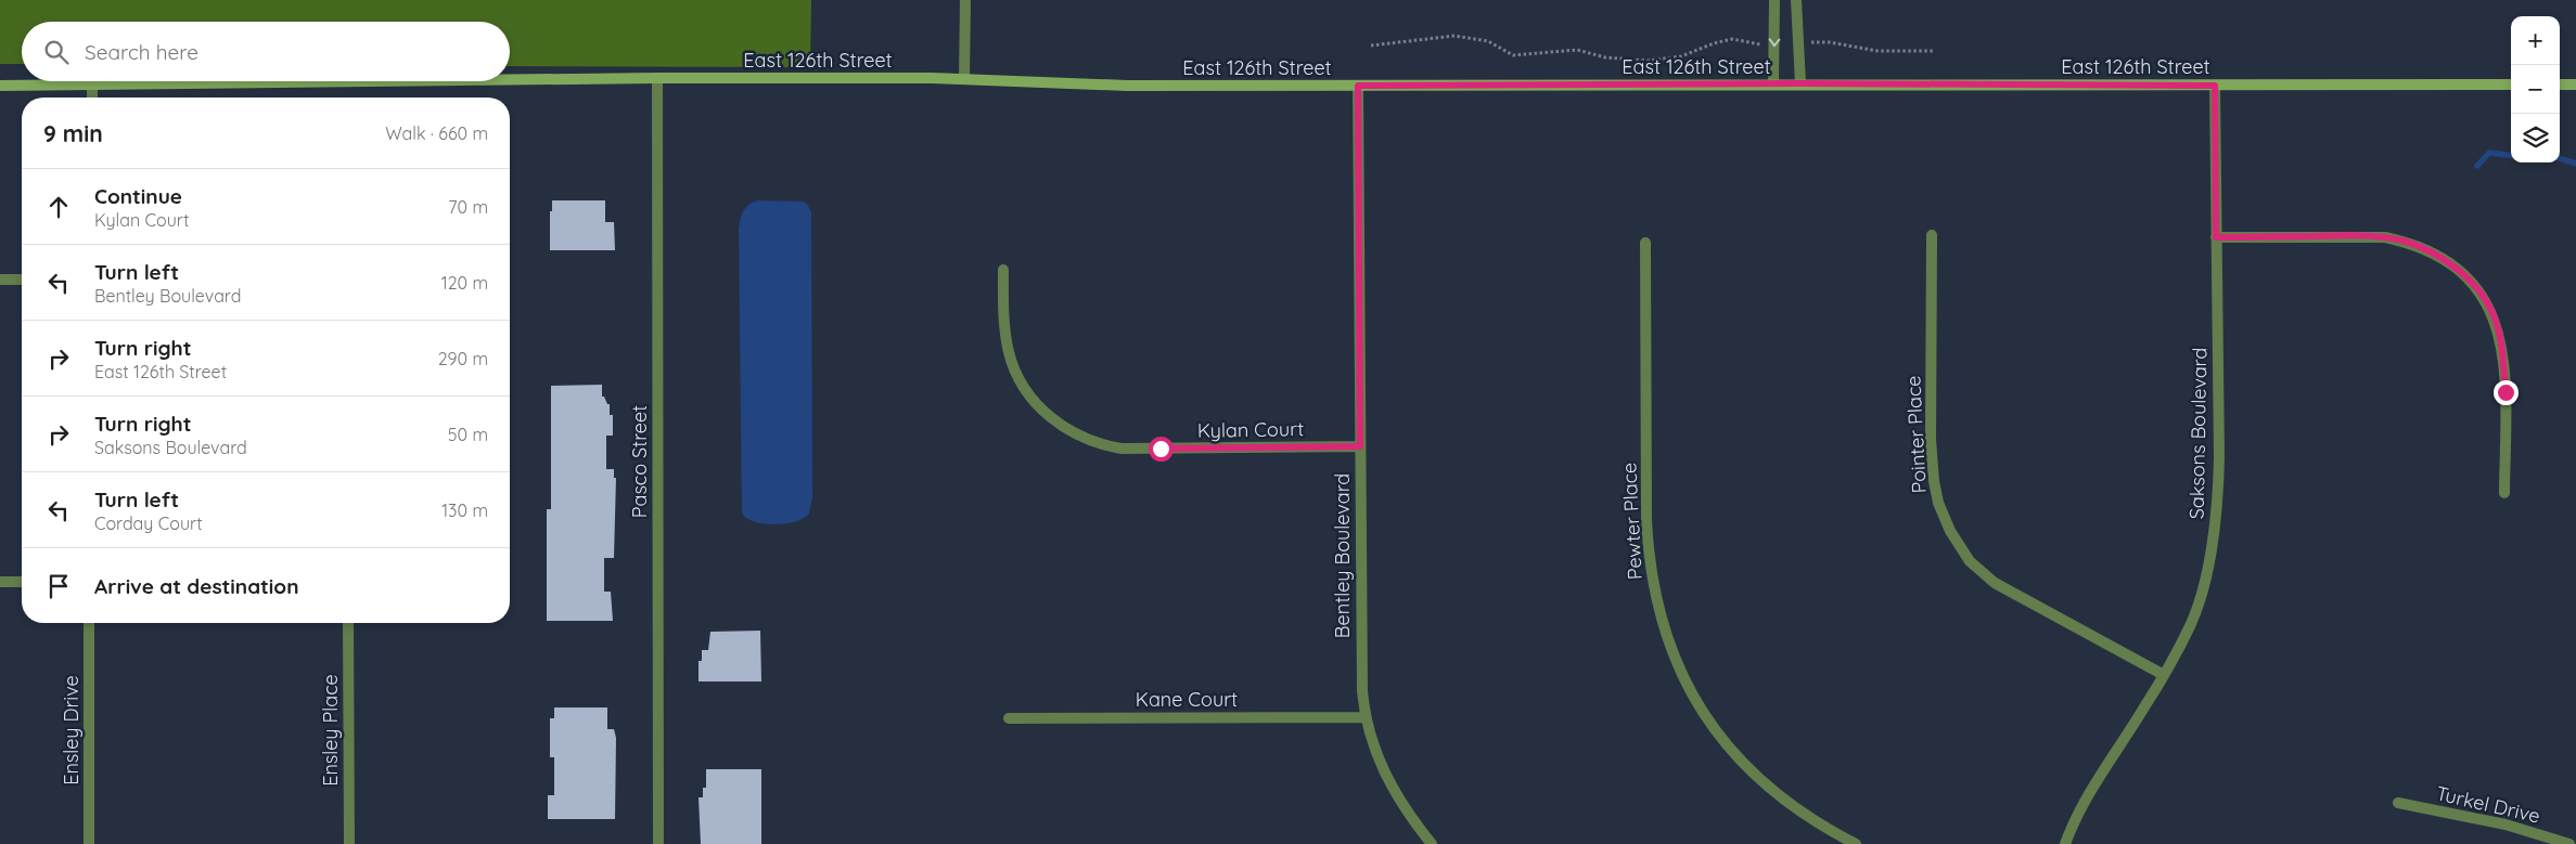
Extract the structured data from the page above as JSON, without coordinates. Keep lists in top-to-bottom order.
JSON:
{
  "streets": {
    "main road": ["East 126th Street"],
    "street": [
      "Kylan Court",
      "Saksons Boulevard",
      "Pointer Place",
      "Pasco Street",
      "Pewter Place",
      "Bentley Boulevard",
      "Kane Court",
      "Ensley Drive",
      "Ensley Place",
      "Turkel Drive"
    ]
  },
  "crossings": [
    ["East 126th Street", "Saksons Boulevard"],
    ["East 126th Street", "Pasco Street"],
    ["East 126th Street", "Bentley Boulevard"],
    ["Kylan Court", "Bentley Boulevard"],
    ["Saksons Boulevard", "Pointer Place"],
    ["Bentley Boulevard", "Kane Court"]
  ],
  "page": {
    "map_buttons": ["+", "−"],
    "search": "Search here",
    "heading": ["9 min", "Walk · 660 m"],
    "list": [
      ["Continue", "Kylan Court", "70 m"],
      ["Turn left", "Bentley Boulevard", "120 m"],
      ["Turn right", "East 126th Street", "290 m"],
      ["Turn right", "Saksons Boulevard", "50 m"],
      ["Turn left", "Corday Court", "130 m"],
      "Arrive at destination"
    ]
  }
}
